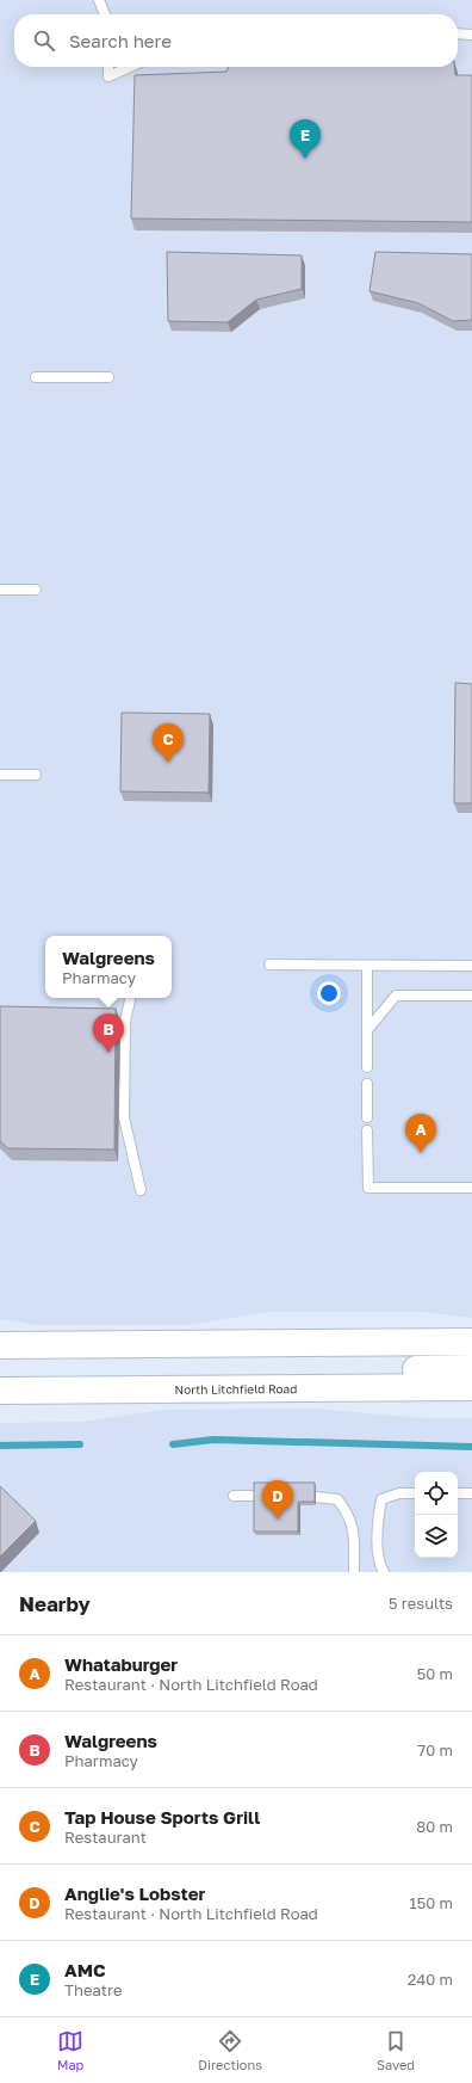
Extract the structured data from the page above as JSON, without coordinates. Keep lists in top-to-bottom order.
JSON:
{
  "streets": {
    "main road": ["North Litchfield Road"]
  },
  "page": {
    "search": "Search here",
    "pins": [
      "E",
      "C",
      "B",
      "A",
      "D"
    ],
    "popup": ["Walgreens", "Pharmacy"],
    "heading": ["Nearby", "5 results"],
    "list": [
      {
        "mark": "A",
        "name": "Whataburger",
        "note": "Restaurant · North Litchfield Road",
        "value": "50 m"
      },
      {
        "mark": "B",
        "name": "Walgreens",
        "note": "Pharmacy",
        "value": "70 m"
      },
      {
        "mark": "C",
        "name": "Tap House Sports Grill",
        "note": "Restaurant",
        "value": "80 m"
      },
      {
        "mark": "D",
        "name": "Anglie's Lobster",
        "note": "Restaurant · North Litchfield Road",
        "value": "150 m"
      },
      {
        "mark": "E",
        "name": "AMC",
        "note": "Theatre",
        "value": "240 m"
      }
    ],
    "nav": ["Map", "Directions", "Saved"]
  }
}
